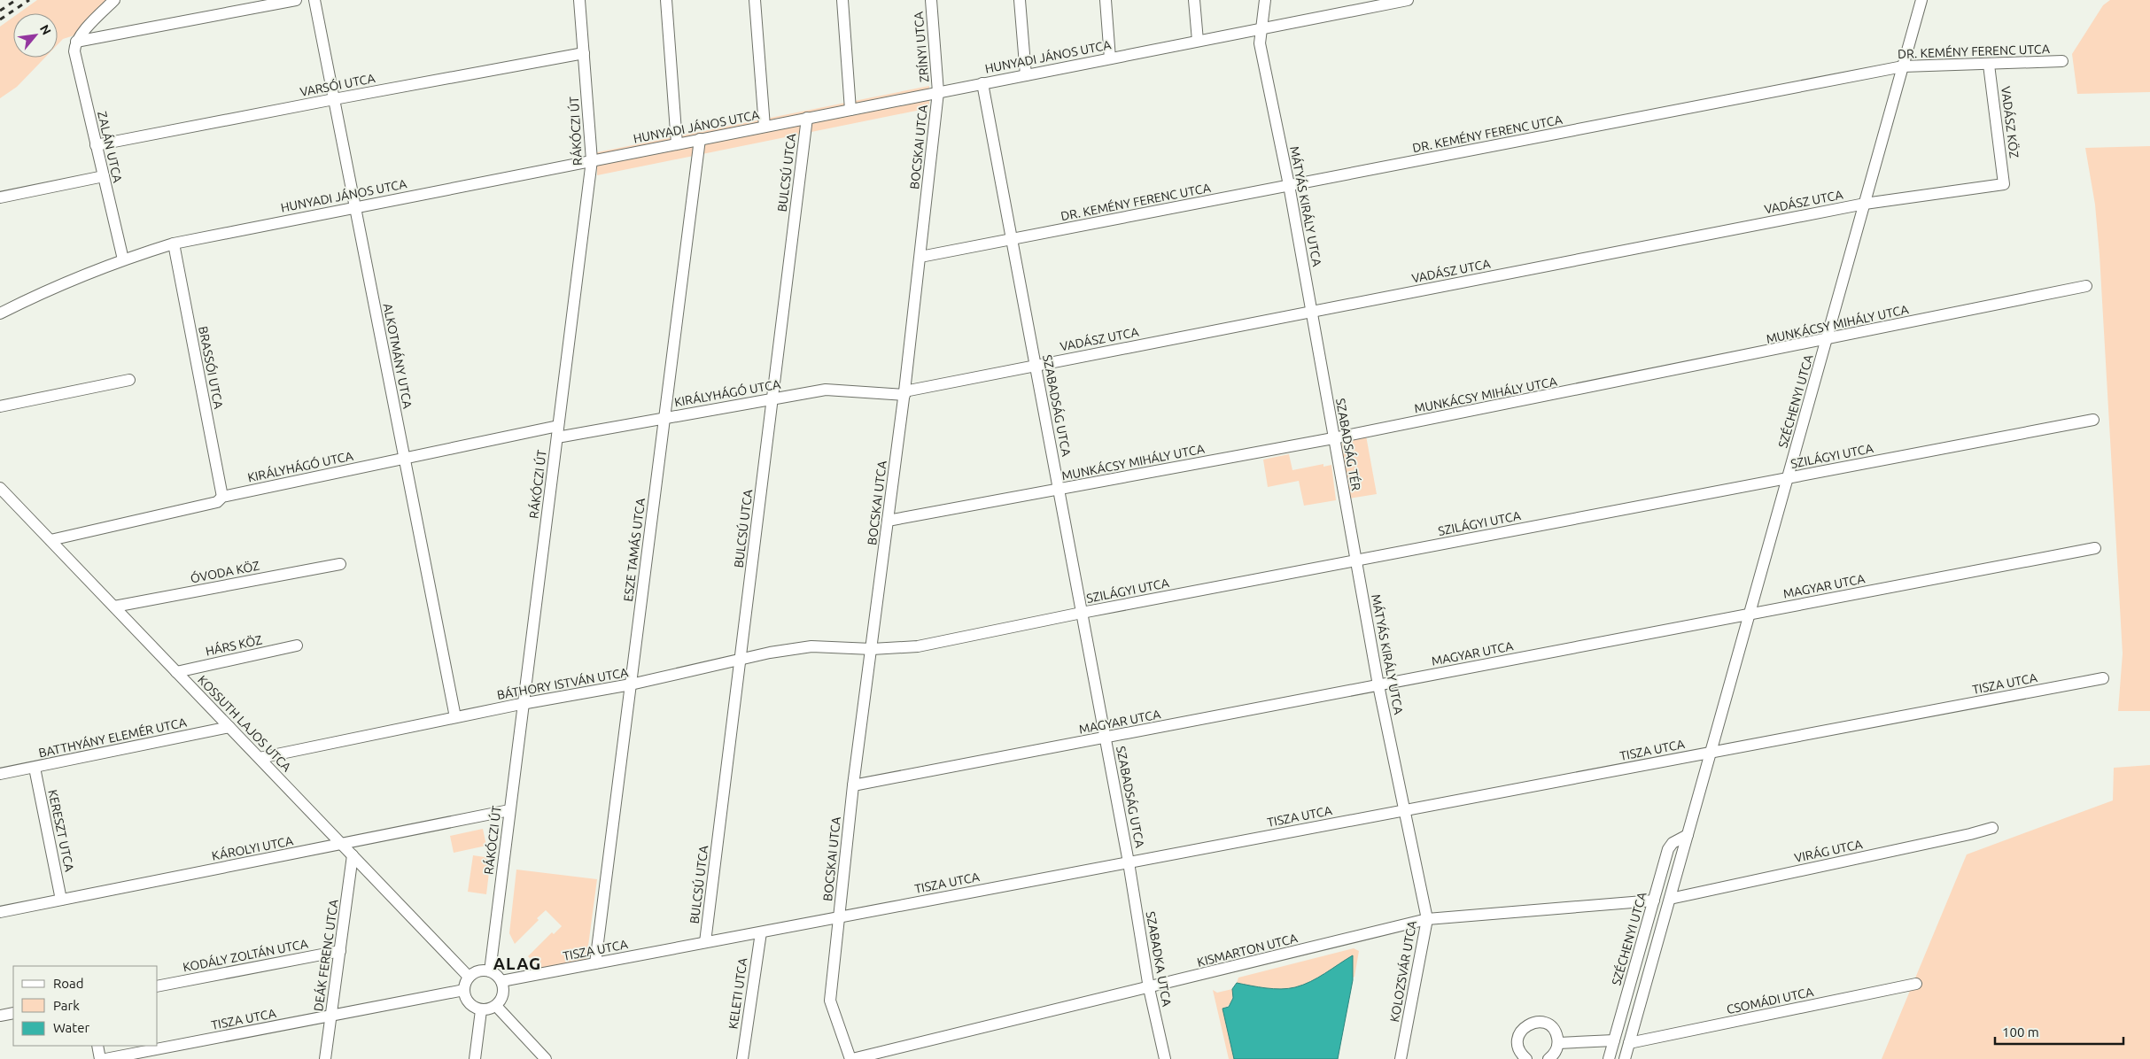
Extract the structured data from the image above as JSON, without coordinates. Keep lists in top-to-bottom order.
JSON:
{
  "streets": {
    "street": [
      "ZRÍNYI UTCA",
      "DR. KEMÉNY FERENC UTCA",
      "HUNYADI JÁNOS UTCA",
      "VARSÓI UTCA",
      "VADÁSZ KÖZ",
      "RÁKÓCZI ÚT",
      "ZALÁN UTCA",
      "BOCSKAI UTCA",
      "BULCSÚ UTCA",
      "VADÁSZ UTCA",
      "MÁTYÁS KIRÁLY UTCA",
      "MUNKÁCSY MIHÁLY UTCA",
      "ALKOTMÁNY UTCA",
      "BRASSÓI UTCA",
      "KIRÁLYHÁGÓ UTCA",
      "SZÉCHENYI UTCA",
      "SZABADSÁG UTCA",
      "SZABADSÁG TÉR",
      "SZILÁGYI UTCA",
      "ESZE TAMÁS UTCA",
      "ÓVODA KÖZ",
      "MAGYAR UTCA",
      "HÁRS KÖZ",
      "BÁTHORY ISTVÁN UTCA",
      "TISZA UTCA",
      "KOSSUTH LAJOS UTCA",
      "BATTHYÁNY ELEMÉR UTCA",
      "KERESZT UTCA",
      "KÁROLYI UTCA",
      "VIRÁG UTCA",
      "KISMARTON UTCA",
      "KODÁLY ZOLTÁN UTCA",
      "DEÁK FERENC UTCA",
      "SZABADKA UTCA",
      "KOLOZSVÁR UTCA",
      "KELETI UTCA",
      "CSOMÁDI UTCA"
    ]
  },
  "crossings": [
    ["ZRÍNYI UTCA", "HUNYADI JÁNOS UTCA"],
    ["ZRÍNYI UTCA", "BOCSKAI UTCA"],
    ["DR. KEMÉNY FERENC UTCA", "VADÁSZ KÖZ"],
    ["DR. KEMÉNY FERENC UTCA", "BOCSKAI UTCA"],
    ["DR. KEMÉNY FERENC UTCA", "MÁTYÁS KIRÁLY UTCA"],
    ["DR. KEMÉNY FERENC UTCA", "SZÉCHENYI UTCA"],
    ["DR. KEMÉNY FERENC UTCA", "SZABADSÁG UTCA"],
    ["HUNYADI JÁNOS UTCA", "RÁKÓCZI ÚT"],
    ["HUNYADI JÁNOS UTCA", "ZALÁN UTCA"],
    ["HUNYADI JÁNOS UTCA", "BOCSKAI UTCA"],
    ["HUNYADI JÁNOS UTCA", "BULCSÚ UTCA"],
    ["HUNYADI JÁNOS UTCA", "MÁTYÁS KIRÁLY UTCA"],
    ["HUNYADI JÁNOS UTCA", "ALKOTMÁNY UTCA"],
    ["HUNYADI JÁNOS UTCA", "BRASSÓI UTCA"],
    ["HUNYADI JÁNOS UTCA", "SZABADSÁG UTCA"],
    ["HUNYADI JÁNOS UTCA", "ESZE TAMÁS UTCA"],
    ["VARSÓI UTCA", "RÁKÓCZI ÚT"],
    ["VARSÓI UTCA", "ZALÁN UTCA"],
    ["VARSÓI UTCA", "ALKOTMÁNY UTCA"],
    ["VADÁSZ KÖZ", "VADÁSZ UTCA"],
    ["RÁKÓCZI ÚT", "KIRÁLYHÁGÓ UTCA"],
    ["RÁKÓCZI ÚT", "BÁTHORY ISTVÁN UTCA"],
    ["RÁKÓCZI ÚT", "TISZA UTCA"],
    ["RÁKÓCZI ÚT", "KOSSUTH LAJOS UTCA"],
    ["RÁKÓCZI ÚT", "KÁROLYI UTCA"],
    ["BOCSKAI UTCA", "VADÁSZ UTCA"],
    ["BOCSKAI UTCA", "MUNKÁCSY MIHÁLY UTCA"],
    ["BOCSKAI UTCA", "KIRÁLYHÁGÓ UTCA"],
    ["BOCSKAI UTCA", "SZILÁGYI UTCA"],
    ["BOCSKAI UTCA", "MAGYAR UTCA"],
    ["BOCSKAI UTCA", "BÁTHORY ISTVÁN UTCA"],
    ["BOCSKAI UTCA", "TISZA UTCA"],
    ["BOCSKAI UTCA", "KISMARTON UTCA"],
    ["BULCSÚ UTCA", "KIRÁLYHÁGÓ UTCA"],
    ["BULCSÚ UTCA", "BÁTHORY ISTVÁN UTCA"],
    ["BULCSÚ UTCA", "TISZA UTCA"],
    ["VADÁSZ UTCA", "MÁTYÁS KIRÁLY UTCA"],
    ["VADÁSZ UTCA", "KIRÁLYHÁGÓ UTCA"],
    ["VADÁSZ UTCA", "SZÉCHENYI UTCA"],
    ["VADÁSZ UTCA", "SZABADSÁG UTCA"],
    ["MÁTYÁS KIRÁLY UTCA", "SZABADSÁG TÉR"],
    ["MÁTYÁS KIRÁLY UTCA", "SZILÁGYI UTCA"],
    ["MÁTYÁS KIRÁLY UTCA", "MAGYAR UTCA"],
    ["MÁTYÁS KIRÁLY UTCA", "TISZA UTCA"],
    ["MÁTYÁS KIRÁLY UTCA", "KOLOZSVÁR UTCA"],
    ["MUNKÁCSY MIHÁLY UTCA", "SZÉCHENYI UTCA"],
    ["MUNKÁCSY MIHÁLY UTCA", "SZABADSÁG UTCA"],
    ["MUNKÁCSY MIHÁLY UTCA", "SZABADSÁG TÉR"],
    ["ALKOTMÁNY UTCA", "KIRÁLYHÁGÓ UTCA"],
    ["ALKOTMÁNY UTCA", "BÁTHORY ISTVÁN UTCA"],
    ["BRASSÓI UTCA", "KIRÁLYHÁGÓ UTCA"],
    ["KIRÁLYHÁGÓ UTCA", "ESZE TAMÁS UTCA"],
    ["KIRÁLYHÁGÓ UTCA", "KOSSUTH LAJOS UTCA"],
    ["SZÉCHENYI UTCA", "SZILÁGYI UTCA"],
    ["SZÉCHENYI UTCA", "MAGYAR UTCA"],
    ["SZÉCHENYI UTCA", "TISZA UTCA"],
    ["SZÉCHENYI UTCA", "VIRÁG UTCA"],
    ["SZÉCHENYI UTCA", "KISMARTON UTCA"],
    ["SZÉCHENYI UTCA", "CSOMÁDI UTCA"],
    ["SZABADSÁG UTCA", "SZILÁGYI UTCA"],
    ["SZABADSÁG UTCA", "MAGYAR UTCA"],
    ["SZABADSÁG UTCA", "TISZA UTCA"],
    ["SZABADSÁG UTCA", "SZABADKA UTCA"],
    ["SZILÁGYI UTCA", "BÁTHORY ISTVÁN UTCA"],
    ["ESZE TAMÁS UTCA", "BÁTHORY ISTVÁN UTCA"],
    ["ESZE TAMÁS UTCA", "TISZA UTCA"],
    ["ÓVODA KÖZ", "KOSSUTH LAJOS UTCA"],
    ["HÁRS KÖZ", "KOSSUTH LAJOS UTCA"],
    ["BÁTHORY ISTVÁN UTCA", "KOSSUTH LAJOS UTCA"],
    ["TISZA UTCA", "KOSSUTH LAJOS UTCA"],
    ["TISZA UTCA", "DEÁK FERENC UTCA"],
    ["TISZA UTCA", "SZABADKA UTCA"],
    ["TISZA UTCA", "KOLOZSVÁR UTCA"],
    ["TISZA UTCA", "KELETI UTCA"],
    ["KOSSUTH LAJOS UTCA", "BATTHYÁNY ELEMÉR UTCA"],
    ["KOSSUTH LAJOS UTCA", "KÁROLYI UTCA"],
    ["KOSSUTH LAJOS UTCA", "DEÁK FERENC UTCA"],
    ["BATTHYÁNY ELEMÉR UTCA", "KERESZT UTCA"],
    ["KERESZT UTCA", "KÁROLYI UTCA"],
    ["KISMARTON UTCA", "SZABADKA UTCA"],
    ["KISMARTON UTCA", "KOLOZSVÁR UTCA"],
    ["KODÁLY ZOLTÁN UTCA", "DEÁK FERENC UTCA"]
  ],
  "districts": ["ALAG"],
  "legend": ["Road", "Park", "Water"],
  "scale_bar": "100 m",
  "north": "top right"
}
